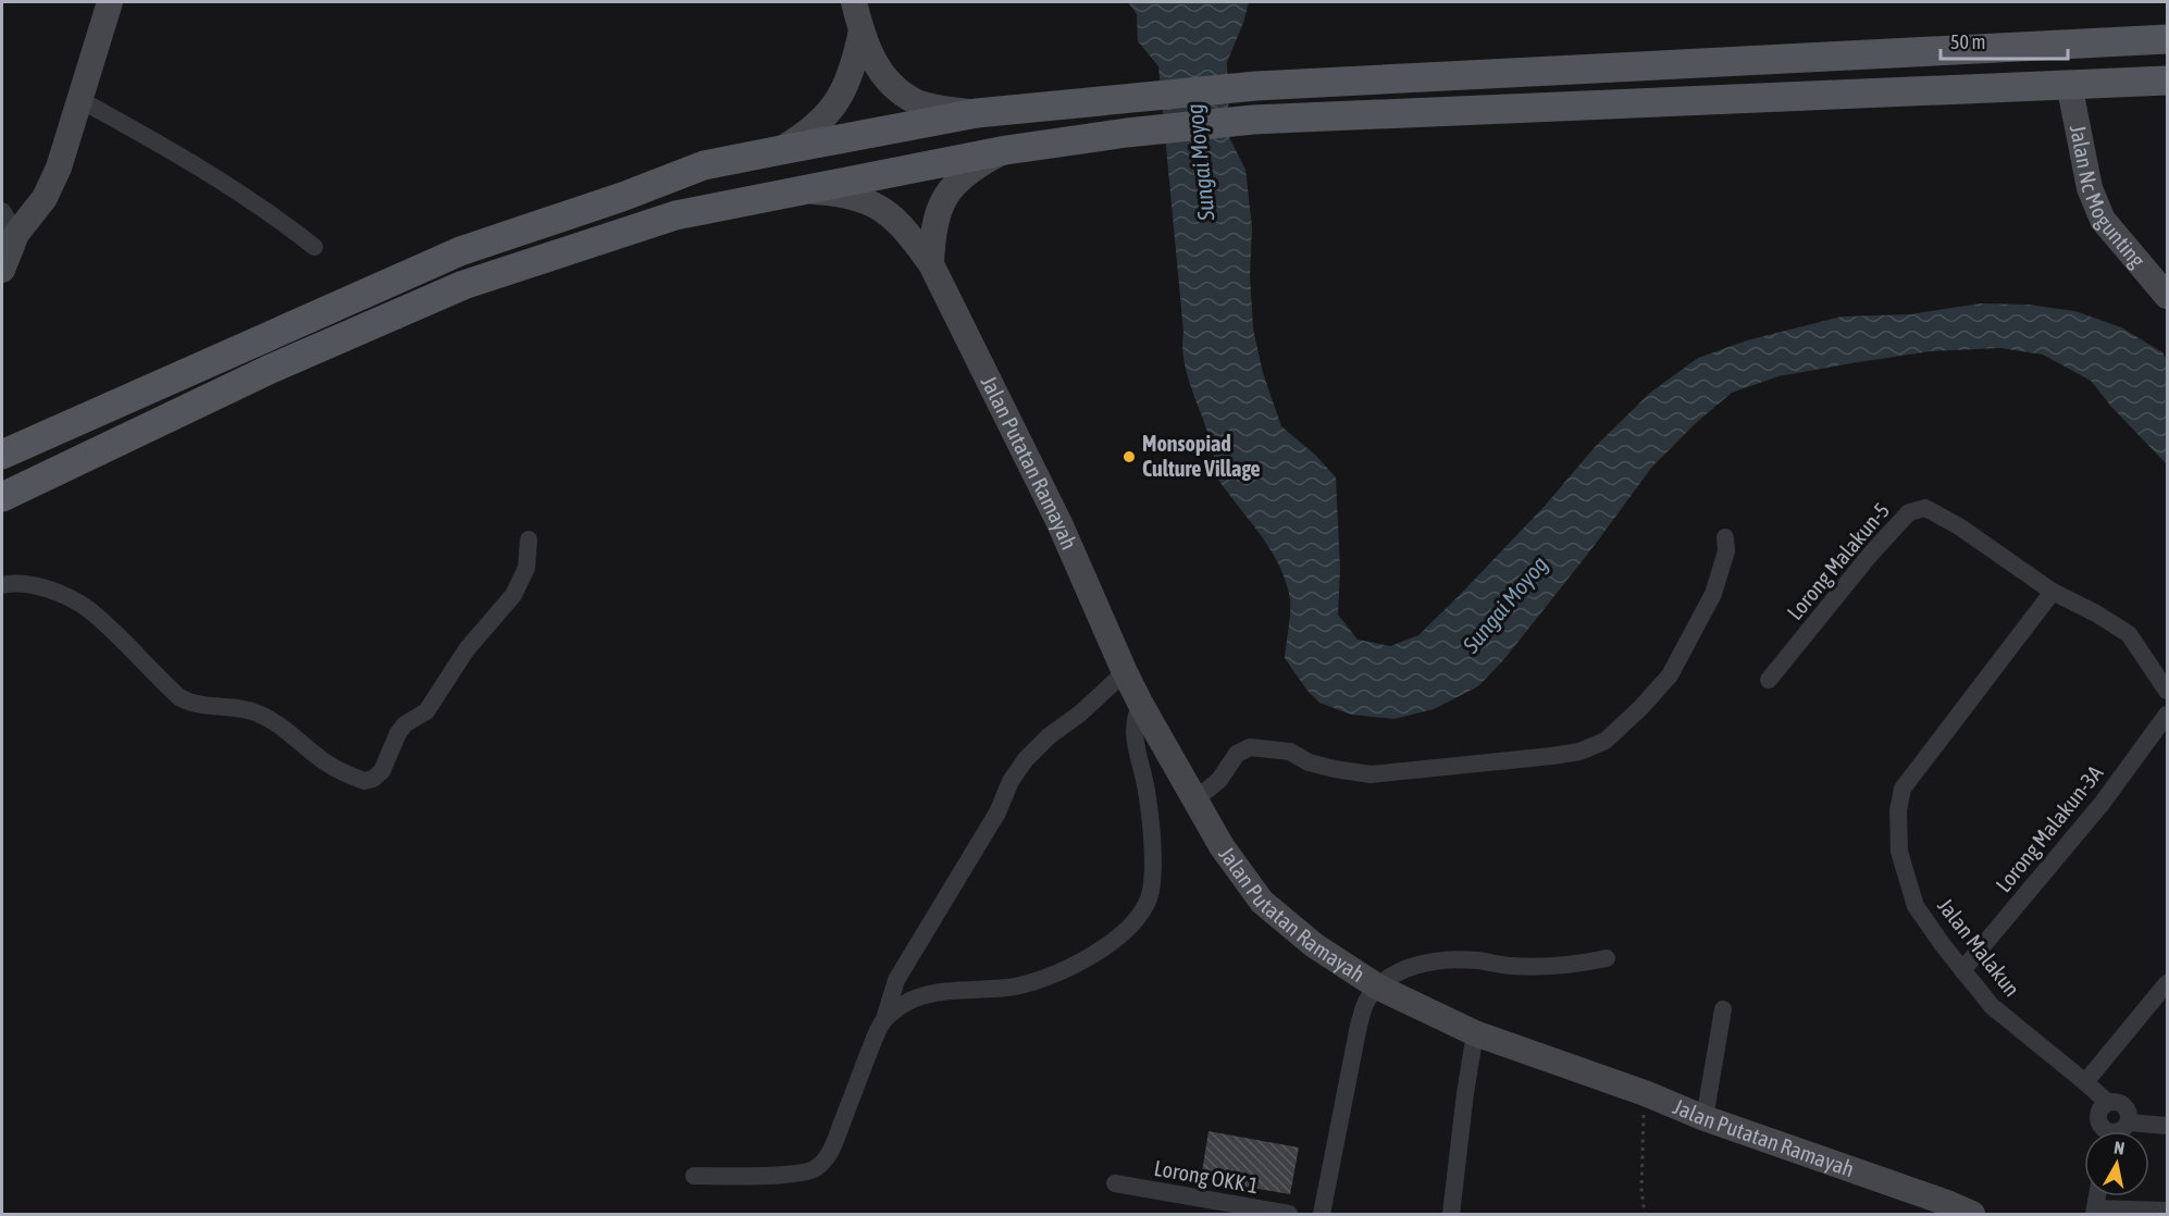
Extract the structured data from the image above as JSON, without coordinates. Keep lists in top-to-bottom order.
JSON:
{
  "streets": {
    "main road": ["Jalan Nc Mogunting", "Jalan Putatan Ramayah"],
    "street": [
      "Lorong Malakun-5",
      "Lorong Malakun-3A",
      "Jalan Malakun",
      "Lorong OKK 1"
    ]
  },
  "crossings": [
    ["Lorong Malakun-5", "Jalan Malakun"],
    ["Lorong Malakun-3A", "Jalan Malakun"]
  ],
  "water": ["Sungai Moyog"],
  "places": ["Monsopiad Culture Village"],
  "scale_bar": "50 m",
  "north": "top"
}
